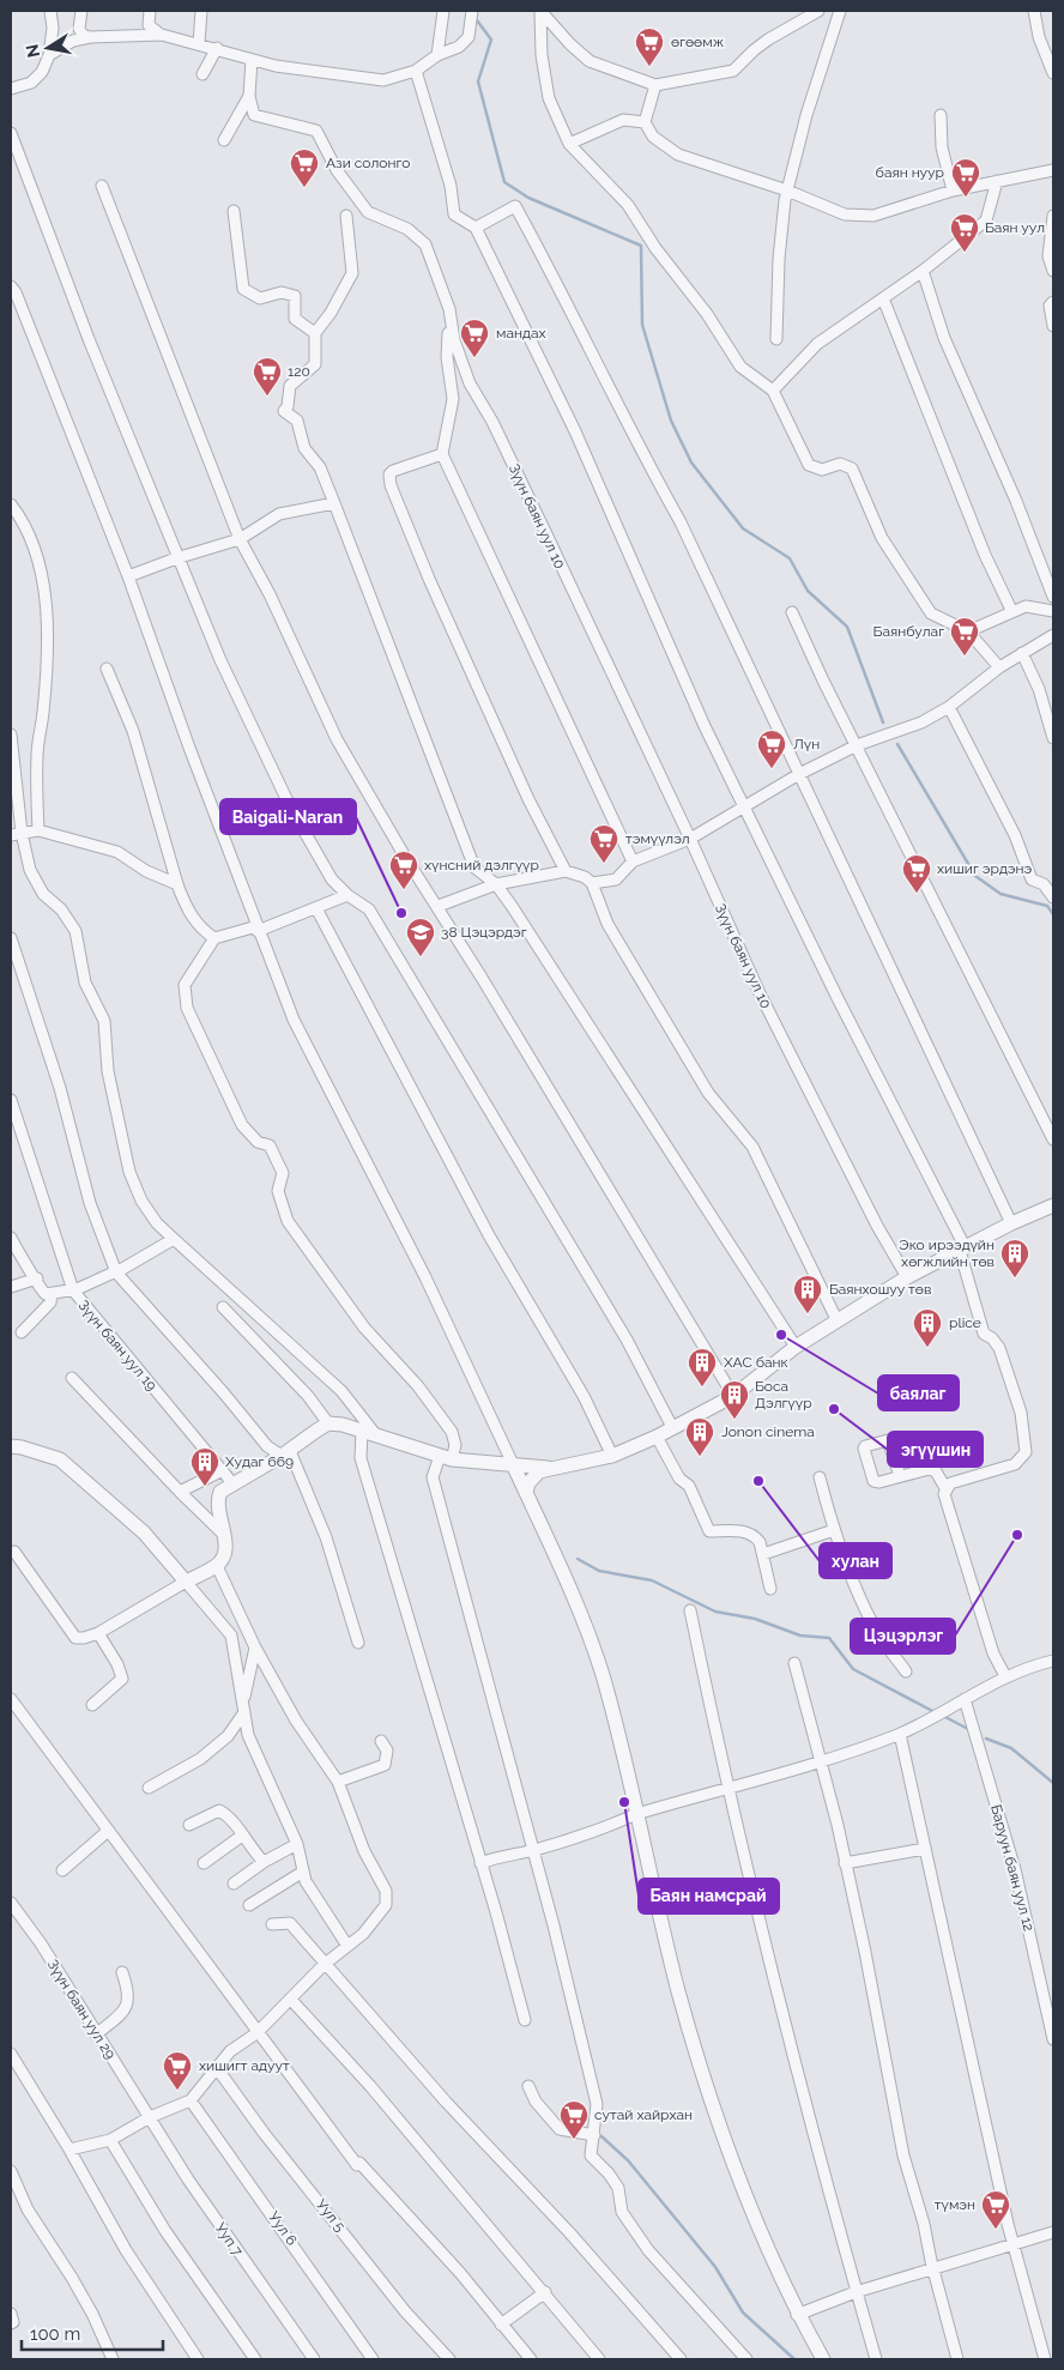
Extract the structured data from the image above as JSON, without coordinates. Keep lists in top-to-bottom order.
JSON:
{
  "streets": {
    "street": [
      "Зүүн баян уул 10",
      "Зүүн баян уул 19",
      "Баруун баян уул 12",
      "Зүүн баян уул 29",
      "Уул 5",
      "Уул 6",
      "Ууп 7"
    ]
  },
  "crossings": [
    ["Зүүн баян уул 29", "Ууп 7"]
  ],
  "places": {
    "supermarket": [
      "өгөөмж",
      "Ази солонго",
      "баян нуур",
      "Баян уул",
      "мандах",
      "120",
      "Баянбулаг",
      "Лүн",
      "тэмүүлэл",
      "хүнсний дэлгүүр",
      "хишиг эрдэнэ",
      "хишигт адуут",
      "сутай хайрхан",
      "түмэн"
    ],
    "other": [
      "Baigali-Naran",
      "баялаг",
      "эгүүшин",
      "хулан",
      "Цэцэрлэг",
      "Баян намсрай"
    ],
    "school or university": ["38 Цэцэрдэг"],
    "building": [
      "Эко ирээдүйн хөгжлийн төв",
      "Баянхошуу төв",
      "plice",
      "ХАС банк",
      "Боса Дэлгүүр",
      "Jonon cinema",
      "Худаг 669"
    ]
  },
  "scale_bar": "100 m",
  "north": "left"
}
